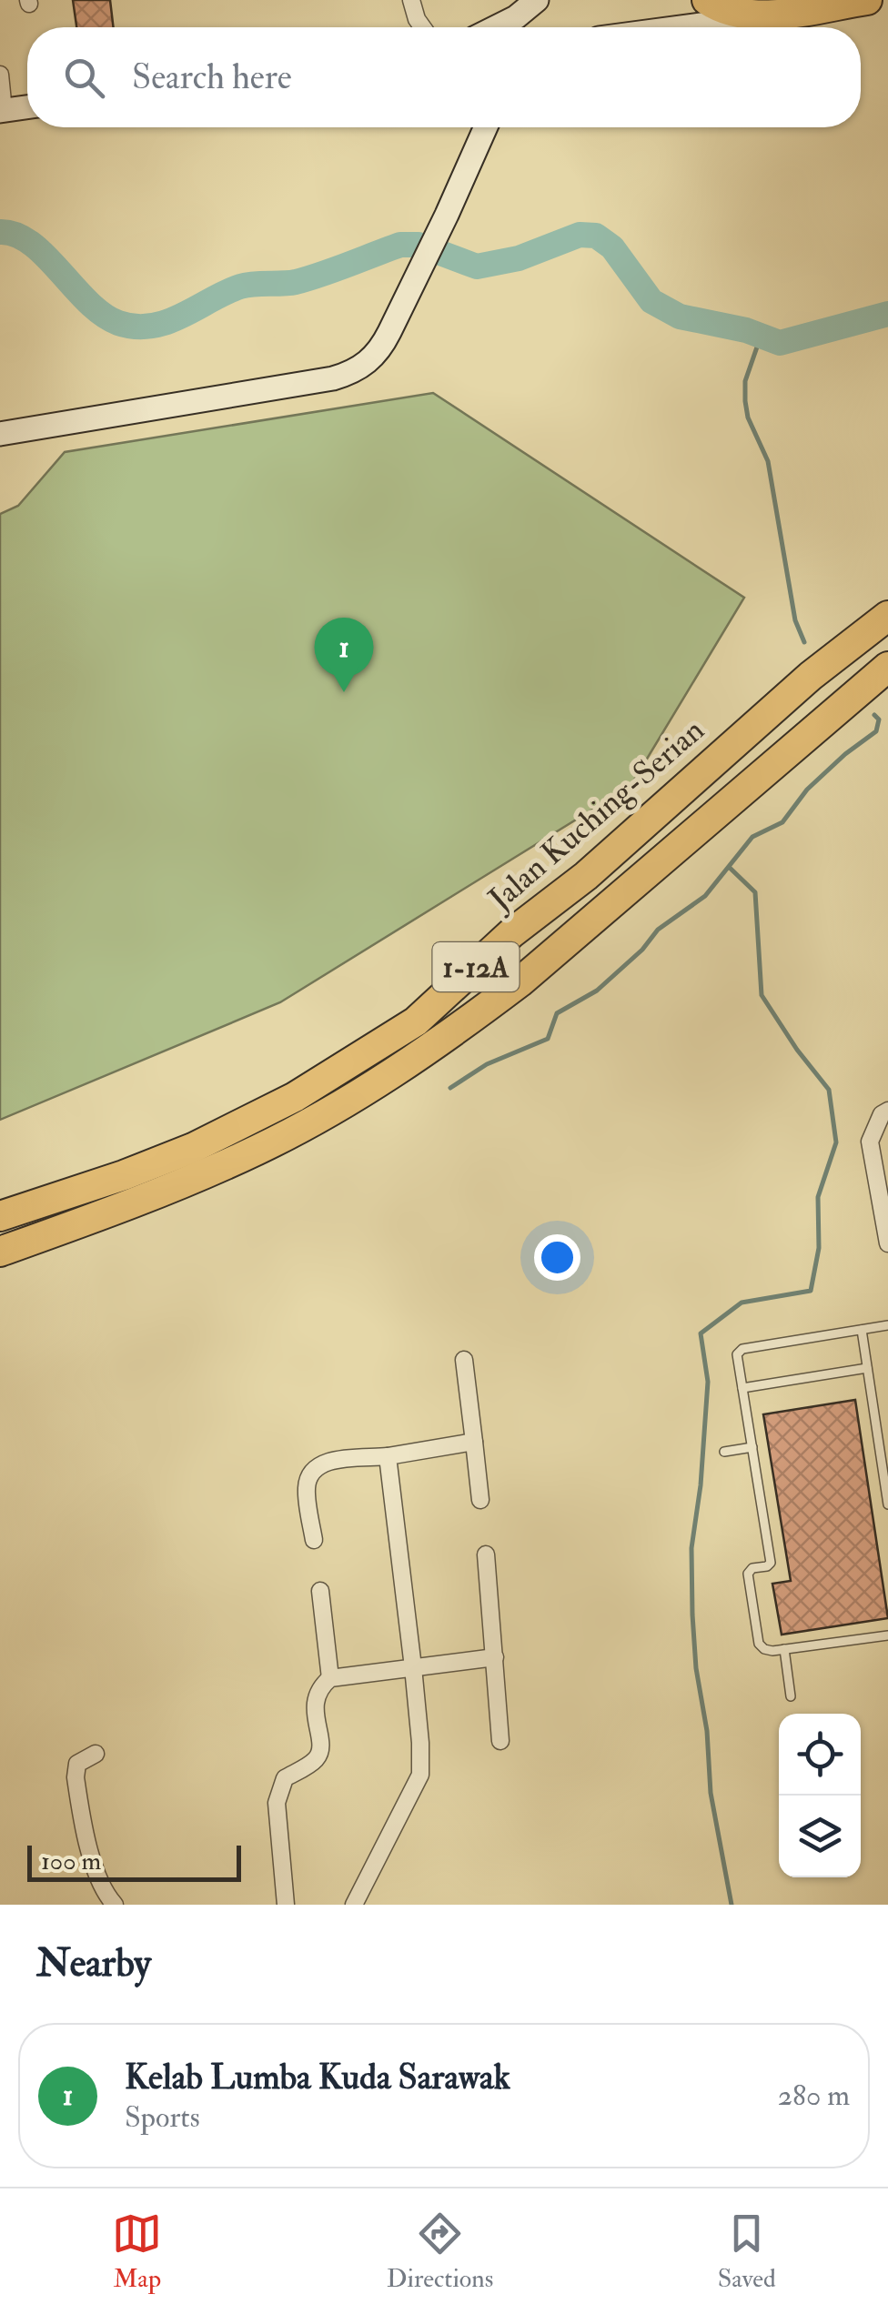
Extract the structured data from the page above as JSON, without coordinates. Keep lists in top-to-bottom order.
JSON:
{
  "streets": {
    "highway": ["Jalan Kuching-Serian", "1-12A"]
  },
  "scale_bar": "100 m",
  "page": {
    "search": "Search here",
    "pins": "1",
    "scale": "100 m",
    "heading": "Nearby",
    "list": [
      {
        "mark": "1",
        "name": "Kelab Lumba Kuda Sarawak",
        "note": "Sports",
        "value": "280 m"
      }
    ],
    "nav": ["Map", "Directions", "Saved"]
  }
}
